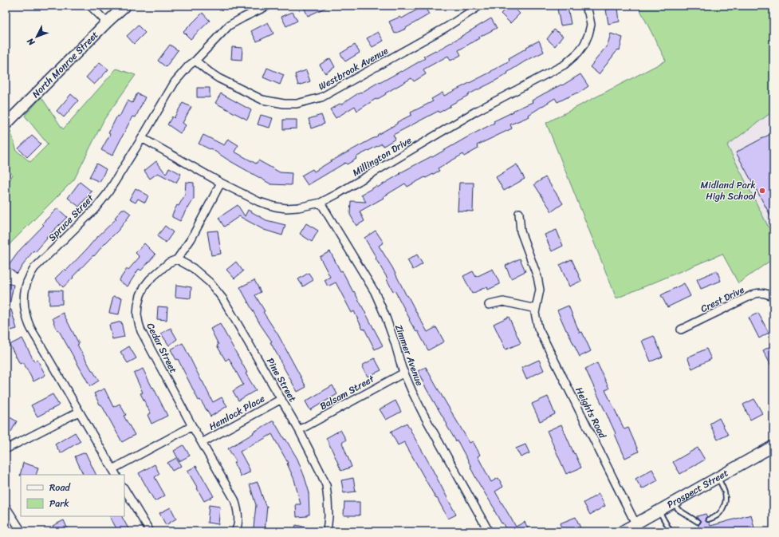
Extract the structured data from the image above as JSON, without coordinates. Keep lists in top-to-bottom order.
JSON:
{
  "streets": {
    "main road": ["North Monroe Street", "Prospect Street"],
    "street": [
      "Westbrook Avenue",
      "Millington Drive",
      "Spruce Street",
      "Crest Drive",
      "Cedar Street",
      "Zimmer Avenue",
      "Pine Street",
      "Balsam Street",
      "Hemlock Place",
      "Heights Road"
    ]
  },
  "crossings": [
    ["Westbrook Avenue", "Spruce Street"],
    ["Millington Drive", "Spruce Street"],
    ["Millington Drive", "Cedar Street"],
    ["Millington Drive", "Zimmer Avenue"],
    ["Cedar Street", "Pine Street"],
    ["Cedar Street", "Hemlock Place"],
    ["Zimmer Avenue", "Balsam Street"],
    ["Pine Street", "Balsam Street"],
    ["Pine Street", "Hemlock Place"],
    ["Heights Road", "Prospect Street"]
  ],
  "places": ["Midland Park High School"],
  "legend": ["Road", "Park"],
  "north": "bottom left"
}
